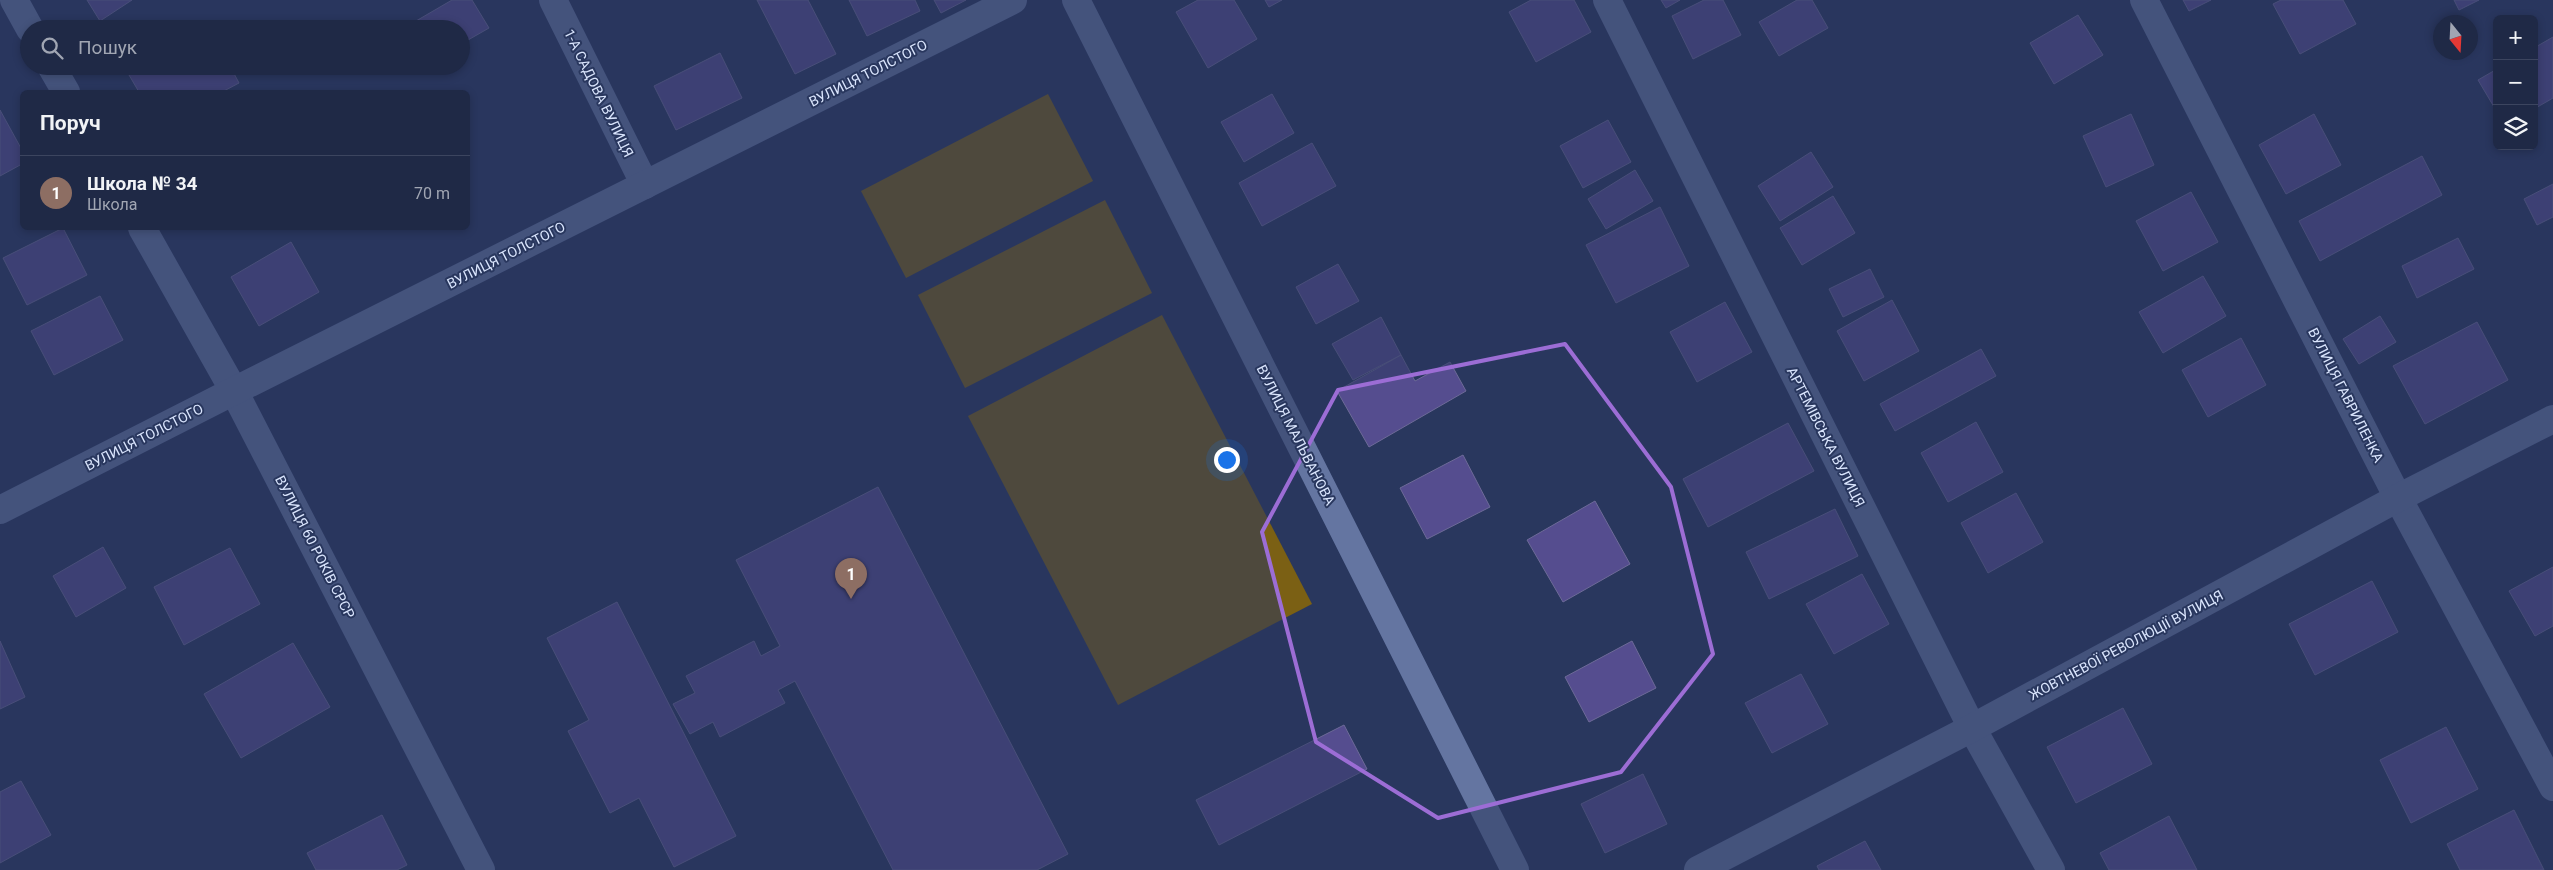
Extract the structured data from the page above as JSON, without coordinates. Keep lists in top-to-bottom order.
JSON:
{
  "streets": {
    "street": [
      "ВУЛИЦЯ ТОЛСТОГО",
      "1-А САДОВА ВУЛИЦЯ",
      "ВУЛИЦЯ ГАВРИЛЕНКА",
      "ВУЛИЦЯ МАЛЬВАНОВА",
      "АРТЕМІВСЬКА ВУЛИЦЯ",
      "ВУЛИЦЯ 60 РОКІВ СРСР",
      "ЖОВТНЕВОЇ РЕВОЛЮЦІЇ ВУЛИЦЯ"
    ]
  },
  "crossings": [
    ["ВУЛИЦЯ ТОЛСТОГО", "1-А САДОВА ВУЛИЦЯ"],
    ["ВУЛИЦЯ ТОЛСТОГО", "ВУЛИЦЯ 60 РОКІВ СРСР"],
    ["ВУЛИЦЯ ГАВРИЛЕНКА", "ЖОВТНЕВОЇ РЕВОЛЮЦІЇ ВУЛИЦЯ"],
    ["АРТЕМІВСЬКА ВУЛИЦЯ", "ЖОВТНЕВОЇ РЕВОЛЮЦІЇ ВУЛИЦЯ"]
  ],
  "north": "bottom",
  "page": {
    "map_buttons": ["+", "−"],
    "search": "Пошук",
    "heading": "Поруч",
    "list": [
      {
        "mark": "1",
        "name": "Школа № 34",
        "note": "Школа",
        "value": "70 m"
      }
    ],
    "pins": "1"
  }
}
